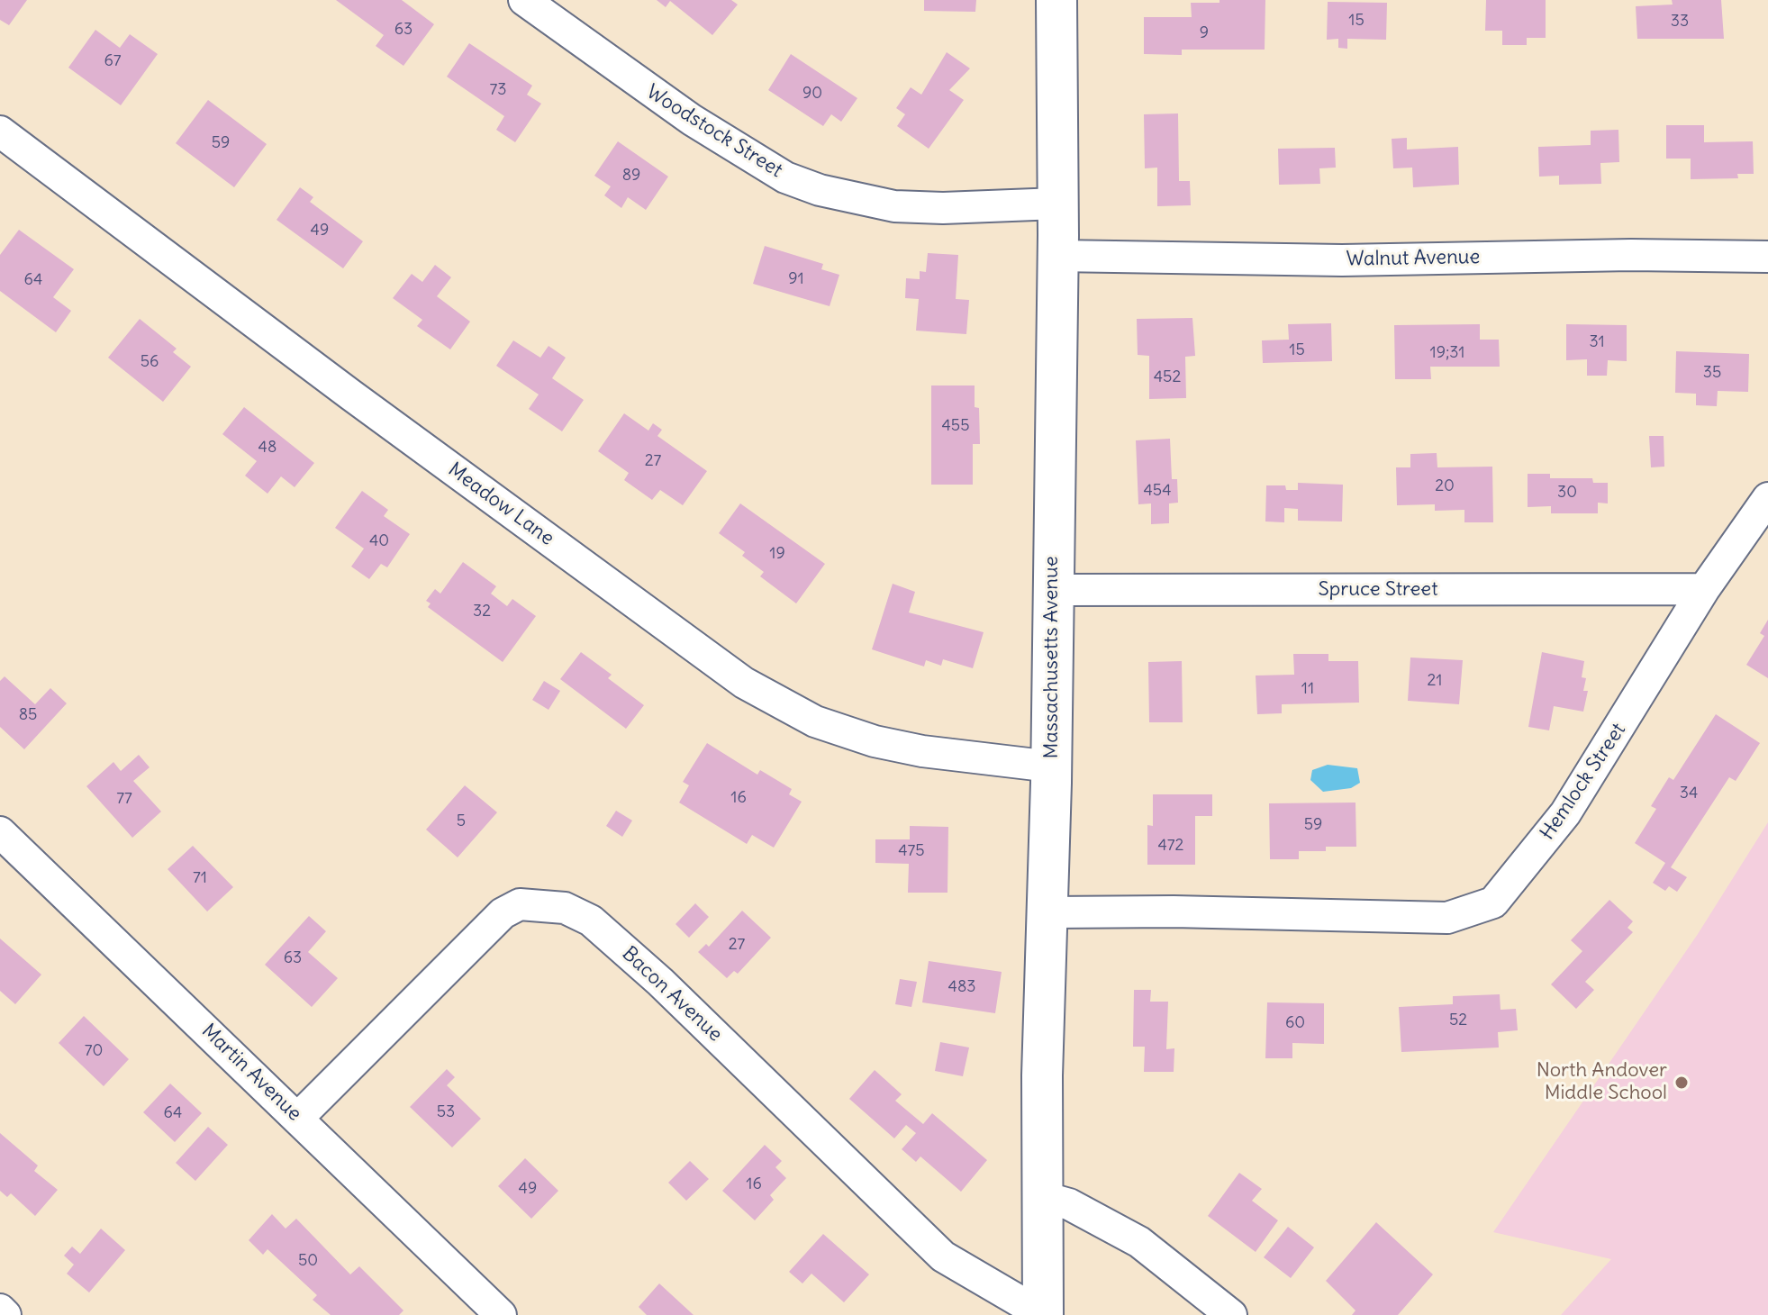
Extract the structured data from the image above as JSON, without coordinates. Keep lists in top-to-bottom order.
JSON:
{
  "streets": {
    "main road": ["Massachusetts Avenue"],
    "street": [
      "Woodstock Street",
      "Walnut Avenue",
      "Meadow Lane",
      "Spruce Street",
      "Hemlock Street",
      "Bacon Avenue",
      "Martin Avenue"
    ]
  },
  "crossings": [
    ["Woodstock Street", "Massachusetts Avenue"],
    ["Walnut Avenue", "Massachusetts Avenue"],
    ["Meadow Lane", "Massachusetts Avenue"],
    ["Spruce Street", "Massachusetts Avenue"],
    ["Spruce Street", "Hemlock Street"],
    ["Massachusetts Avenue", "Hemlock Street"],
    ["Massachusetts Avenue", "Bacon Avenue"],
    ["Bacon Avenue", "Martin Avenue"]
  ],
  "places": ["North Andover Middle School"],
  "house_numbers": [
    "15",
    "33",
    "63",
    "9",
    "67",
    "73",
    "90",
    "59",
    "89",
    "49",
    "91",
    "64",
    "31",
    "15",
    "19;31",
    "56",
    "35",
    "452",
    "455",
    "48",
    "27",
    "20",
    "454",
    "30",
    "40",
    "19",
    "32",
    "21",
    "11",
    "85",
    "34",
    "16",
    "77",
    "5",
    "59",
    "472",
    "475",
    "71",
    "27",
    "63",
    "483",
    "52",
    "60",
    "70",
    "53",
    "64",
    "16",
    "49",
    "50"
  ]
}
